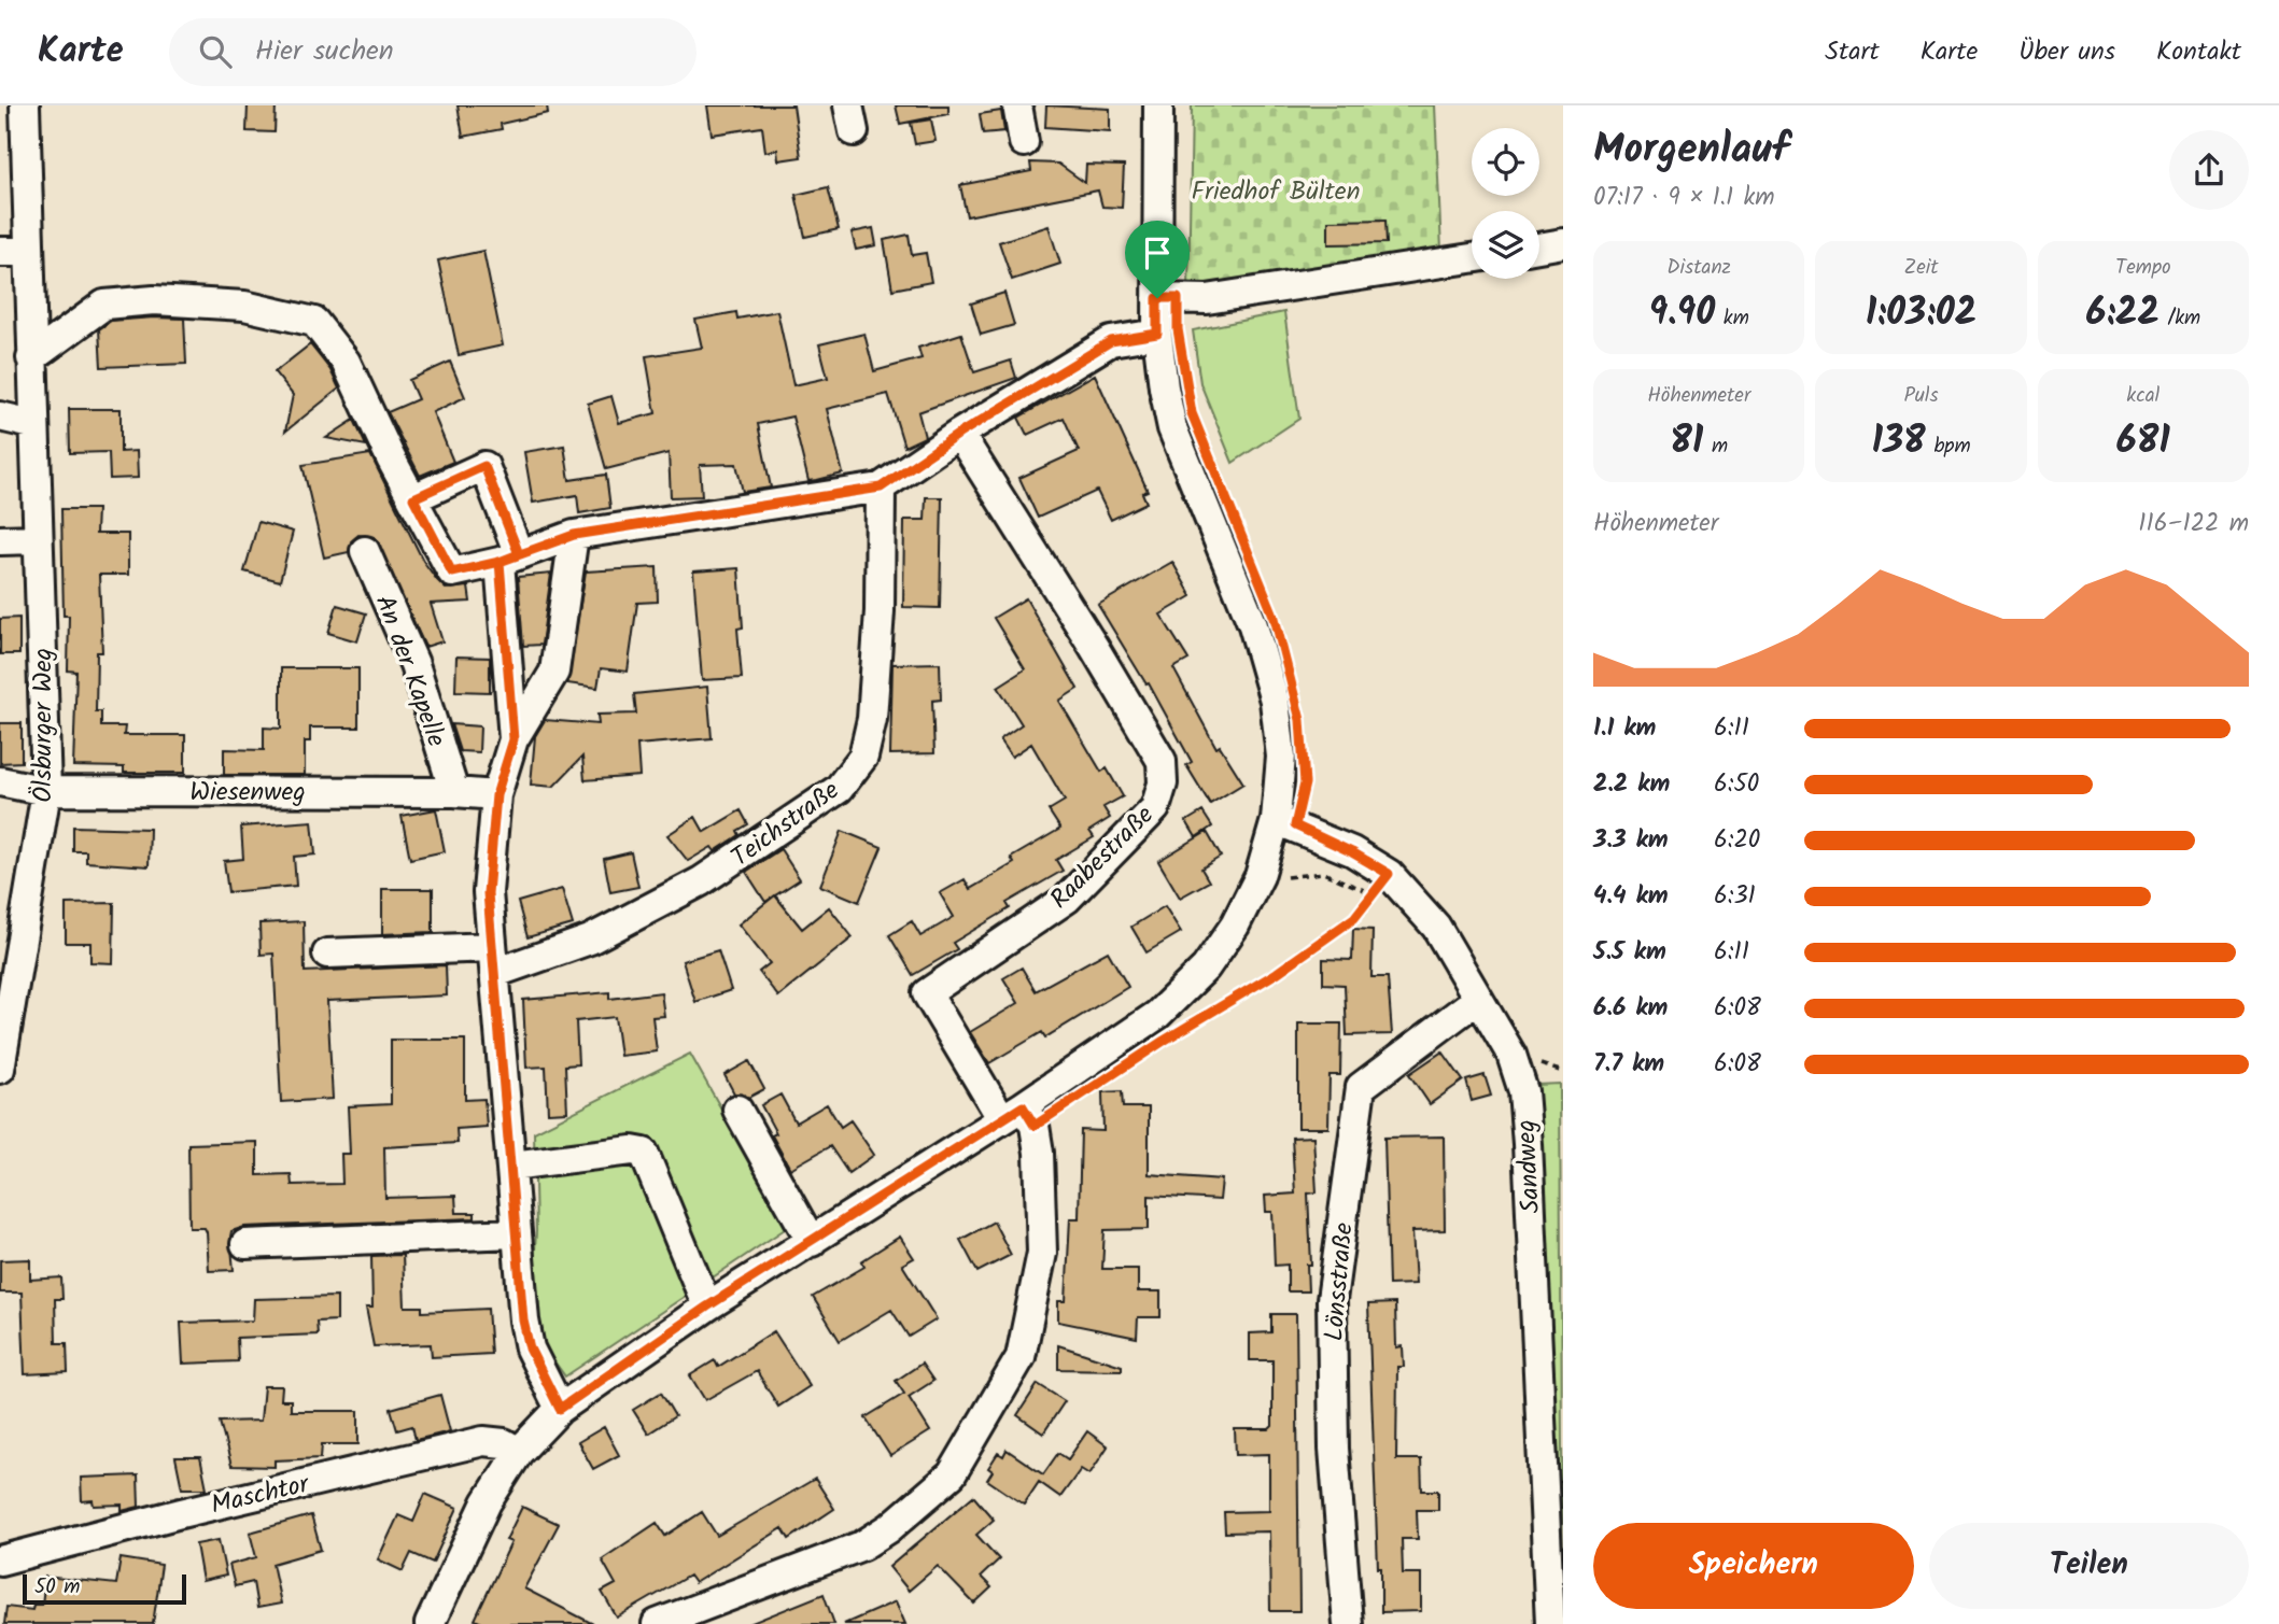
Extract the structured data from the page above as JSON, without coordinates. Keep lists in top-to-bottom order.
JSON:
{
  "streets": {
    "street": [
      "An der Kapelle",
      "Ölsburger Weg",
      "Wiesenweg",
      "Teichstraße",
      "Raabestraße",
      "Sandweg",
      "Lönsstraße",
      "Maschtor"
    ]
  },
  "crossings": [
    ["An der Kapelle", "Wiesenweg"],
    ["Ölsburger Weg", "Wiesenweg"],
    ["Sandweg", "Lönsstraße"]
  ],
  "parks": ["Friedhof Bülten"],
  "scale_bar": "50 m",
  "page": {
    "header": "Karte",
    "search": "Hier suchen",
    "nav": [
      "Start",
      "Karte",
      "Über uns",
      "Kontakt"
    ],
    "heading": ["Morgenlauf", "07:17 · 9 × 1.1 km"],
    "stats": [
      ["Distanz", "9.90 km"],
      ["Zeit", "1:03:02"],
      ["Tempo", "6:22 /km"],
      ["Höhenmeter", "81 m"],
      ["Puls", "138 bpm"],
      ["kcal", "681"]
    ],
    "chart": ["Höhenmeter", "116–122 m"],
    "list": [
      {
        "name": "1.1 km",
        "note": "6:11"
      },
      {
        "name": "2.2 km",
        "note": "6:50"
      },
      {
        "name": "3.3 km",
        "note": "6:20"
      },
      {
        "name": "4.4 km",
        "note": "6:31"
      },
      {
        "name": "5.5 km",
        "note": "6:11"
      },
      {
        "name": "6.6 km",
        "note": "6:08"
      },
      {
        "name": "7.7 km",
        "note": "6:08"
      }
    ],
    "buttons": ["Speichern", "Teilen"],
    "scale": "50 m"
  }
}
